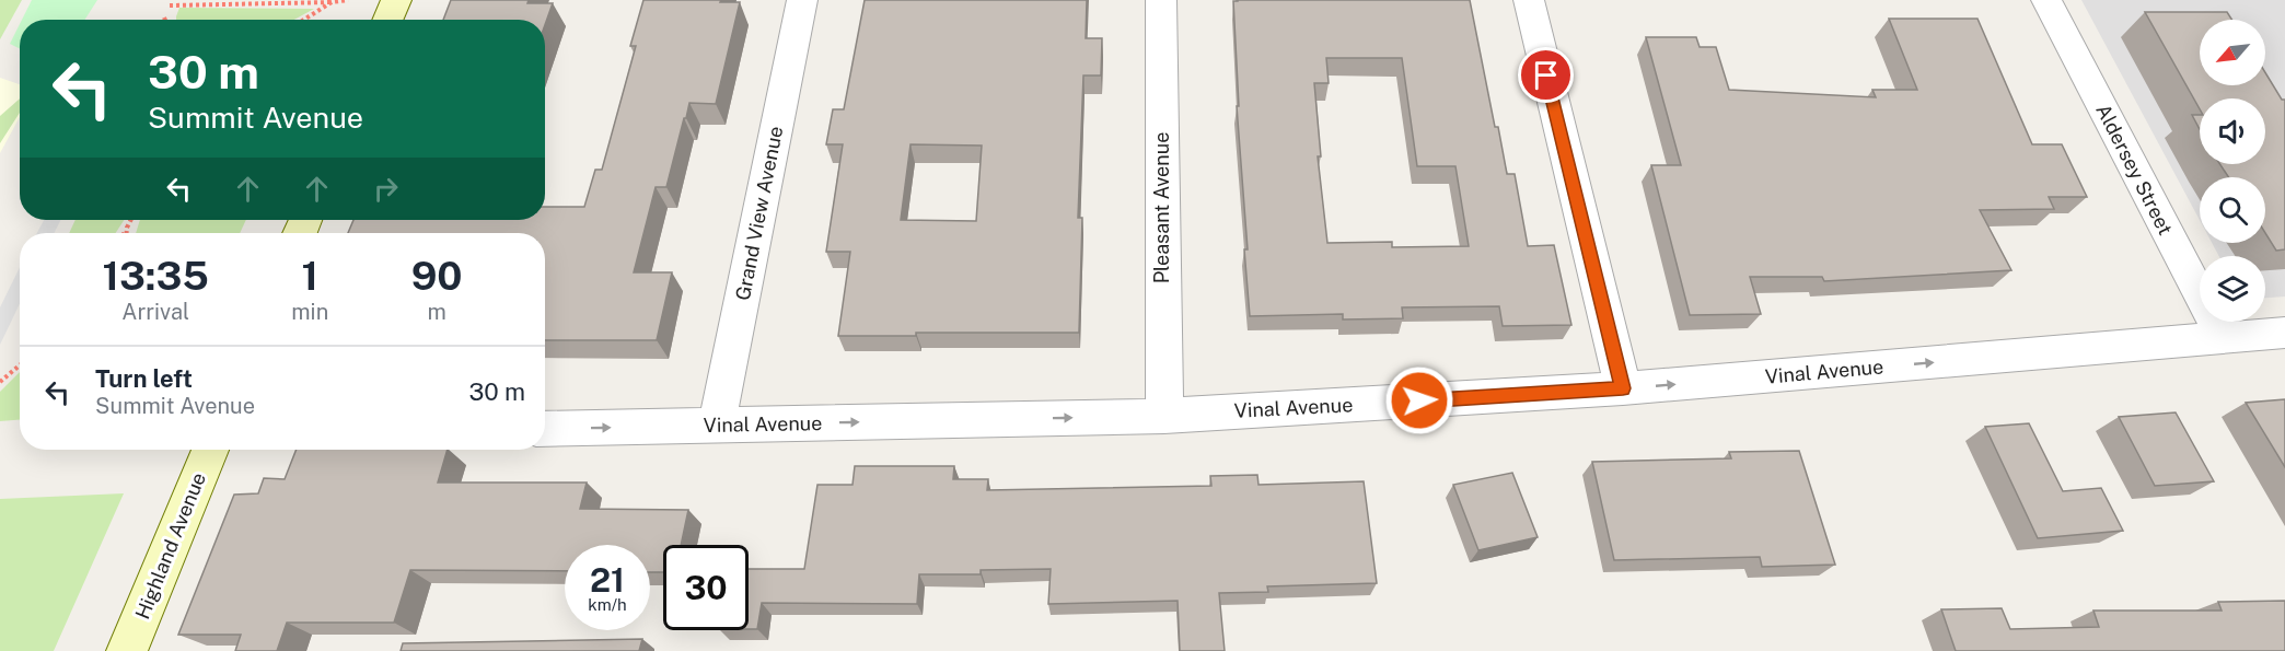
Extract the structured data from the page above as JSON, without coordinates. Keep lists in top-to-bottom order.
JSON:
{
  "streets": {
    "main road": ["Highland Avenue"],
    "street": [
      "Aldersey Street",
      "Pleasant Avenue",
      "Grand View Avenue",
      "Vinal Avenue"
    ]
  },
  "crossings": [
    ["Aldersey Street", "Vinal Avenue"],
    ["Pleasant Avenue", "Vinal Avenue"],
    ["Grand View Avenue", "Vinal Avenue"]
  ],
  "one_way": ["Vinal Avenue"],
  "north": "bottom left",
  "page": {
    "turn": ["30 m", "Summit Avenue"],
    "eta": [
      "13:35",
      "Arrival",
      "1",
      "min",
      "90",
      "m"
    ],
    "list": [
      {
        "name": "Turn left",
        "note": "Summit Avenue",
        "value": "30 m"
      }
    ],
    "speed": "21 km/h",
    "limit": "30"
  }
}
